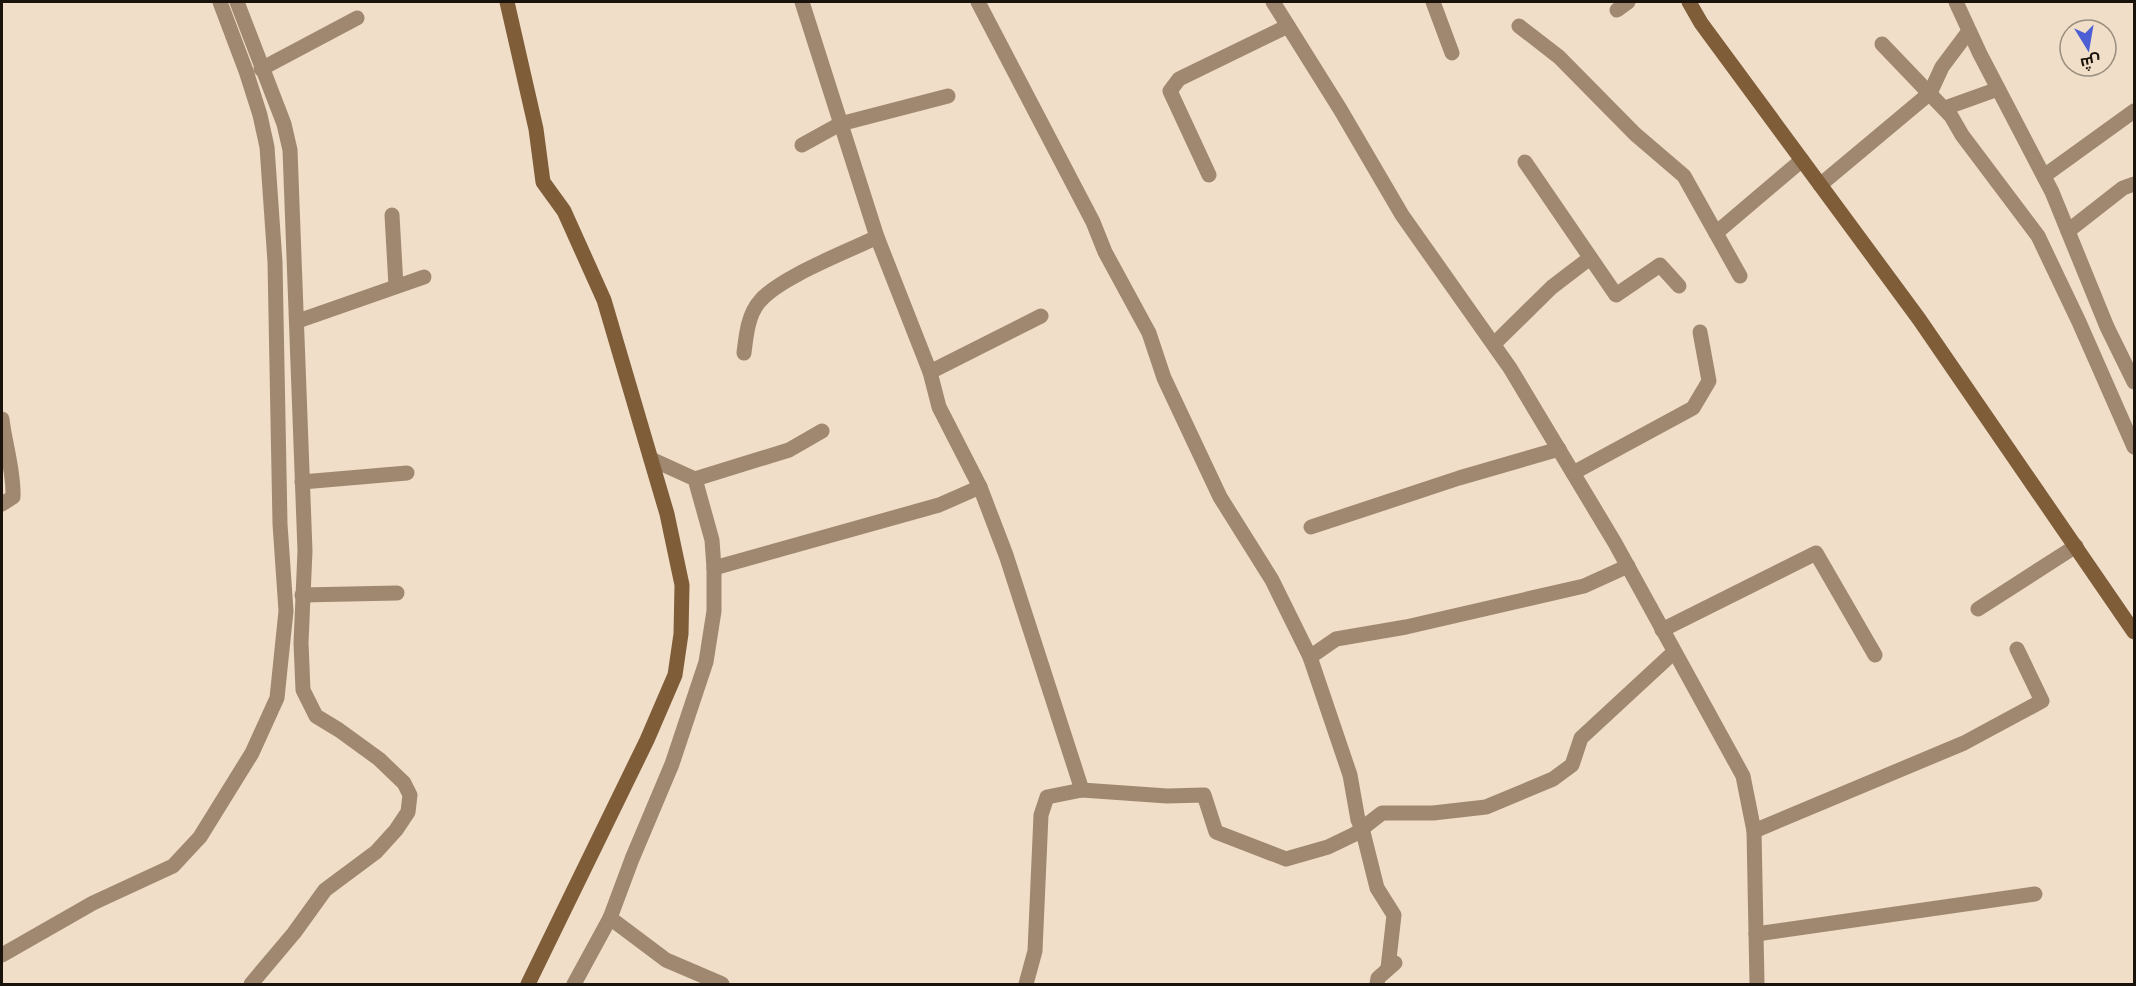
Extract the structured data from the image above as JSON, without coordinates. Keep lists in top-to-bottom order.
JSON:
{
  "north": "bottom"
}
